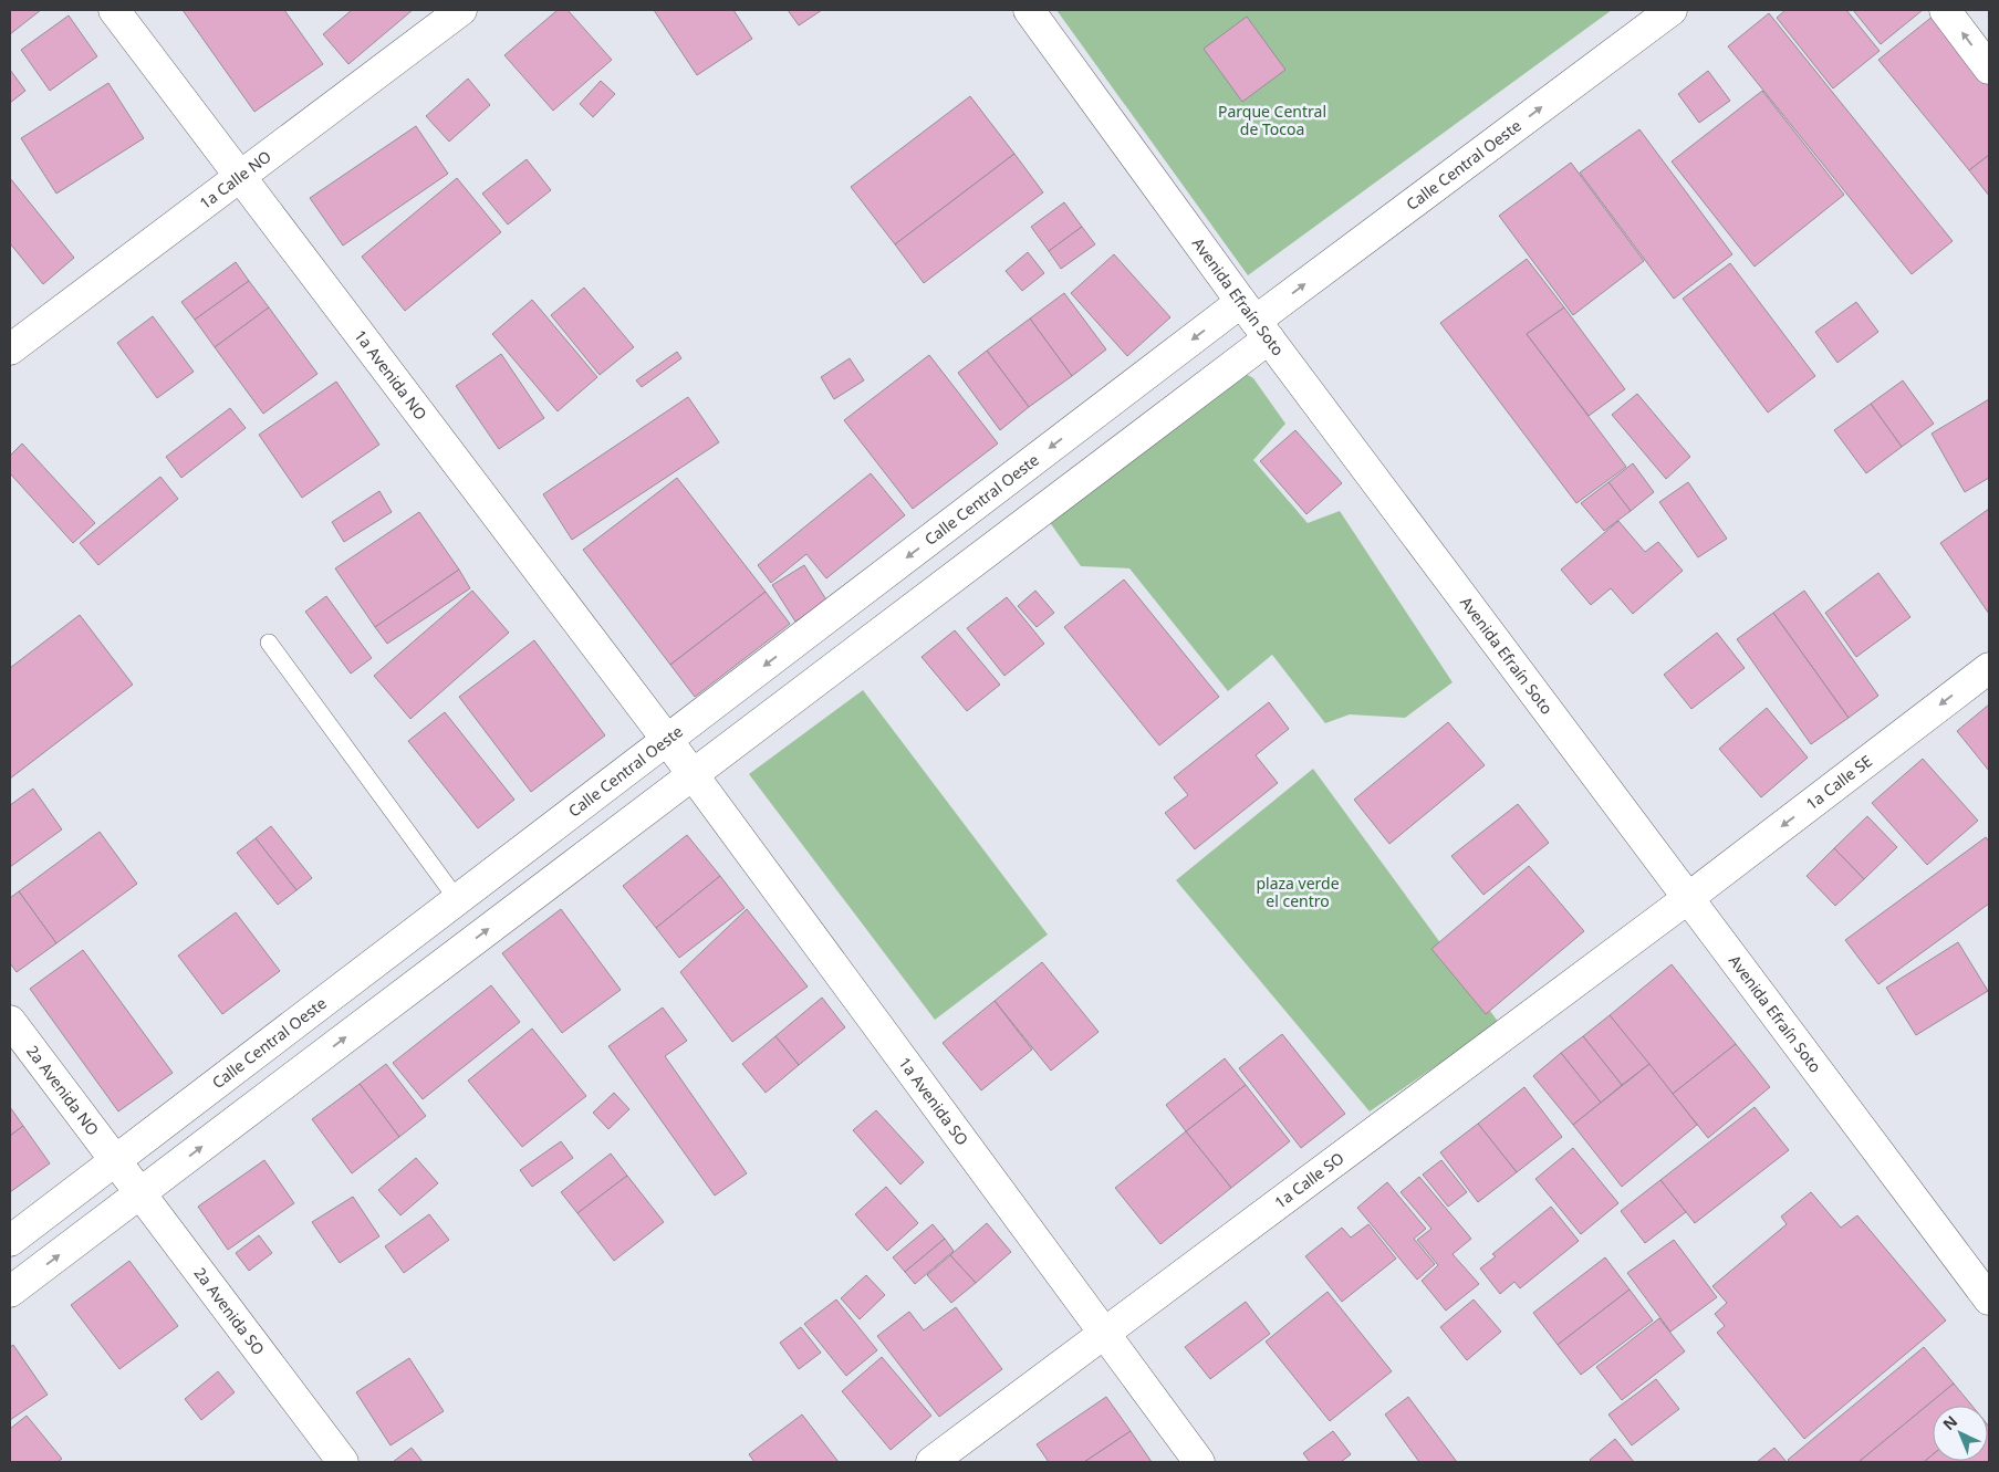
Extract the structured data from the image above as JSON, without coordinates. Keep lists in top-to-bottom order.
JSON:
{
  "streets": {
    "street": [
      "Calle Central Oeste",
      "1a Calle NO",
      "Avenida Efraín Soto",
      "1a Avenida NO",
      "1a Calle SE",
      "2a Avenida NO",
      "1a Avenida SO",
      "1a Calle SO",
      "2a Avenida SO"
    ]
  },
  "crossings": [
    ["Calle Central Oeste", "Avenida Efraín Soto"],
    ["Calle Central Oeste", "1a Avenida NO"],
    ["Calle Central Oeste", "2a Avenida NO"],
    ["Calle Central Oeste", "1a Avenida SO"],
    ["Calle Central Oeste", "2a Avenida SO"],
    ["1a Calle NO", "1a Avenida NO"],
    ["Avenida Efraín Soto", "1a Calle SE"],
    ["Avenida Efraín Soto", "1a Calle SO"],
    ["1a Avenida NO", "1a Avenida SO"],
    ["1a Calle SE", "1a Calle SO"],
    ["2a Avenida NO", "2a Avenida SO"],
    ["1a Avenida SO", "1a Calle SO"]
  ],
  "one_way": ["1a Calle SE"],
  "parks": ["Parque Central de Tocoa", "plaza verde el centro"],
  "north": "top left"
}
